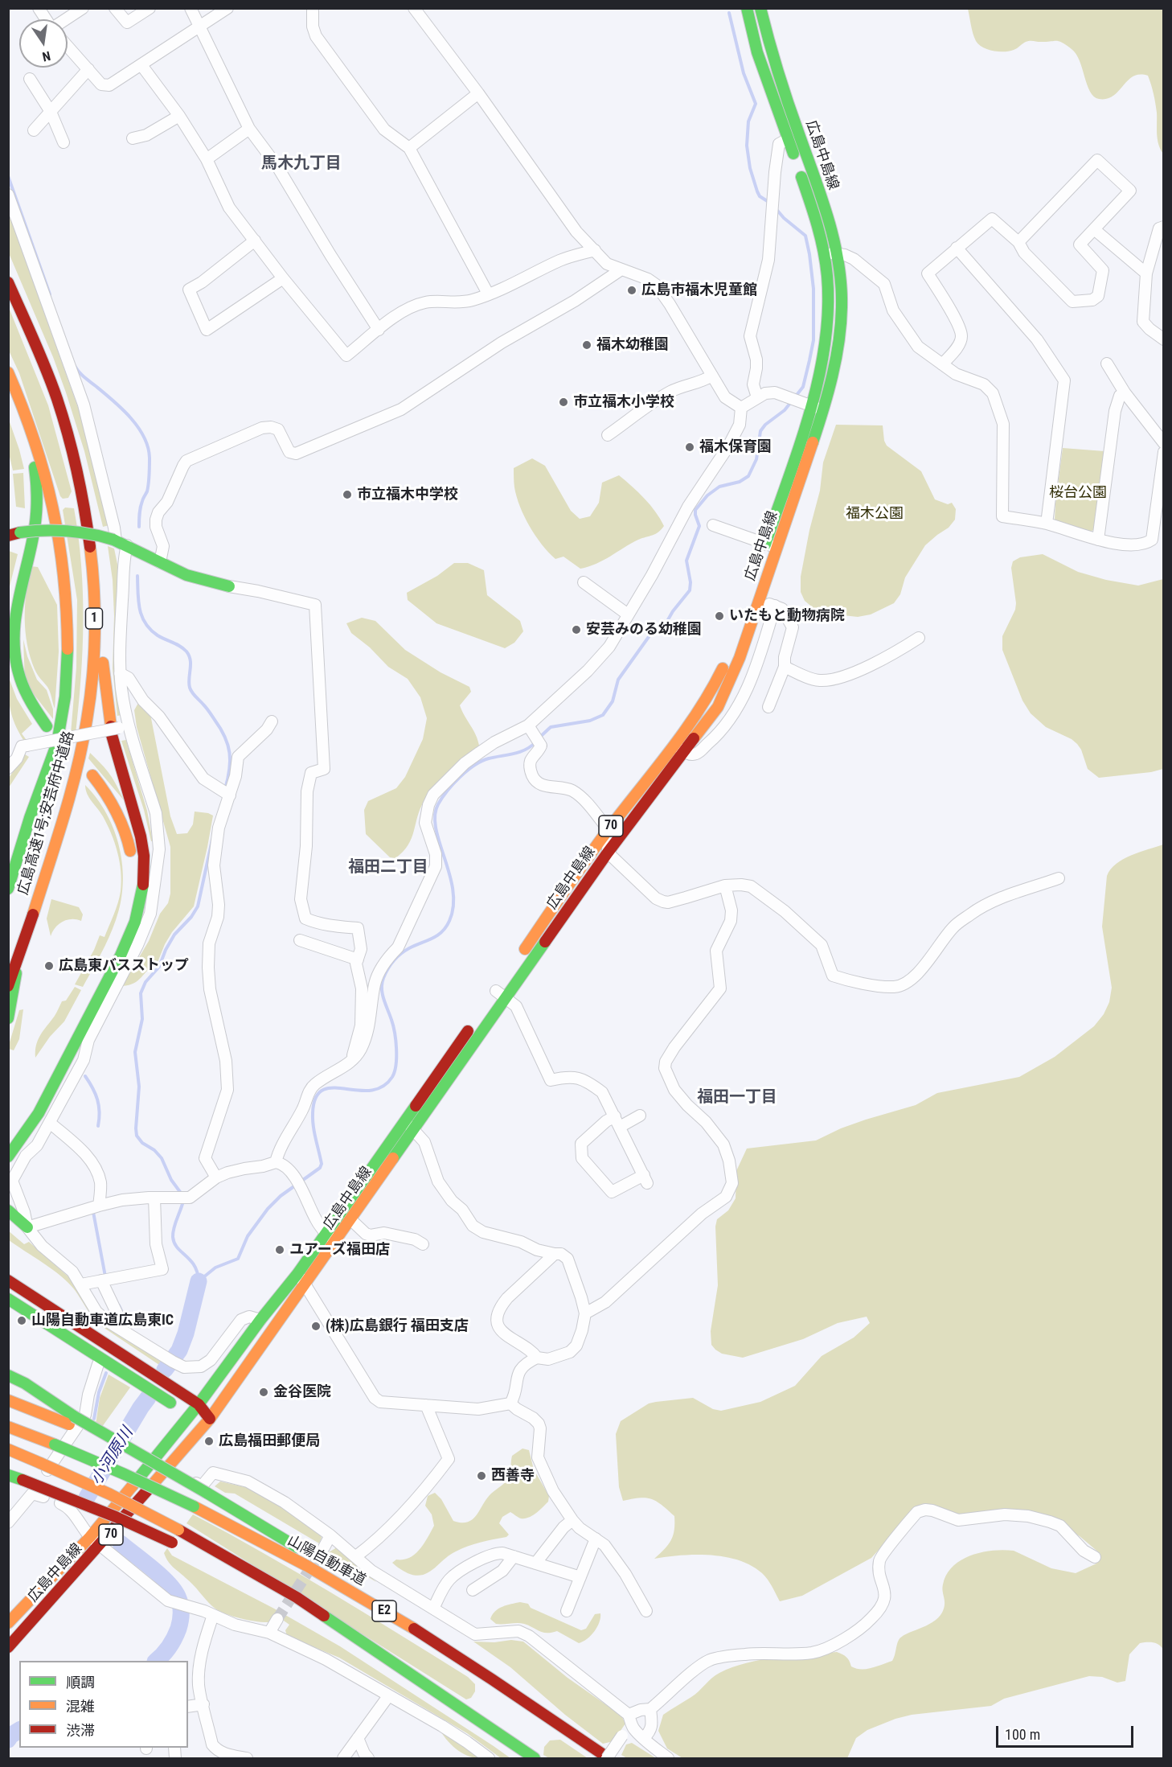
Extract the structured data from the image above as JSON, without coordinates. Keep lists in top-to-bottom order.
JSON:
{
  "streets": {
    "main road": [
      "広島中島線",
      "1",
      "広島高速1号;安芸府中道路",
      "70",
      "山陽自動車道",
      "E2"
    ]
  },
  "districts": ["馬木九丁目", "福田二丁目", "福田一丁目"],
  "water": ["小河原川"],
  "parks": ["桜台公園", "福木公園"],
  "places": [
    "広島市福木児童館",
    "福木幼稚園",
    "市立福木小学校",
    "福木保育園",
    "市立福木中学校",
    "いたもと動物病院",
    "安芸みのる幼稚園",
    "広島東バスストップ",
    "ユアーズ福田店",
    "山陽自動車道広島東IC",
    "(株)広島銀行 福田支店",
    "金谷医院",
    "広島福田郵便局",
    "西善寺"
  ],
  "legend": ["順調", "混雑", "渋滞"],
  "scale_bar": "100 m",
  "north": "bottom"
}
